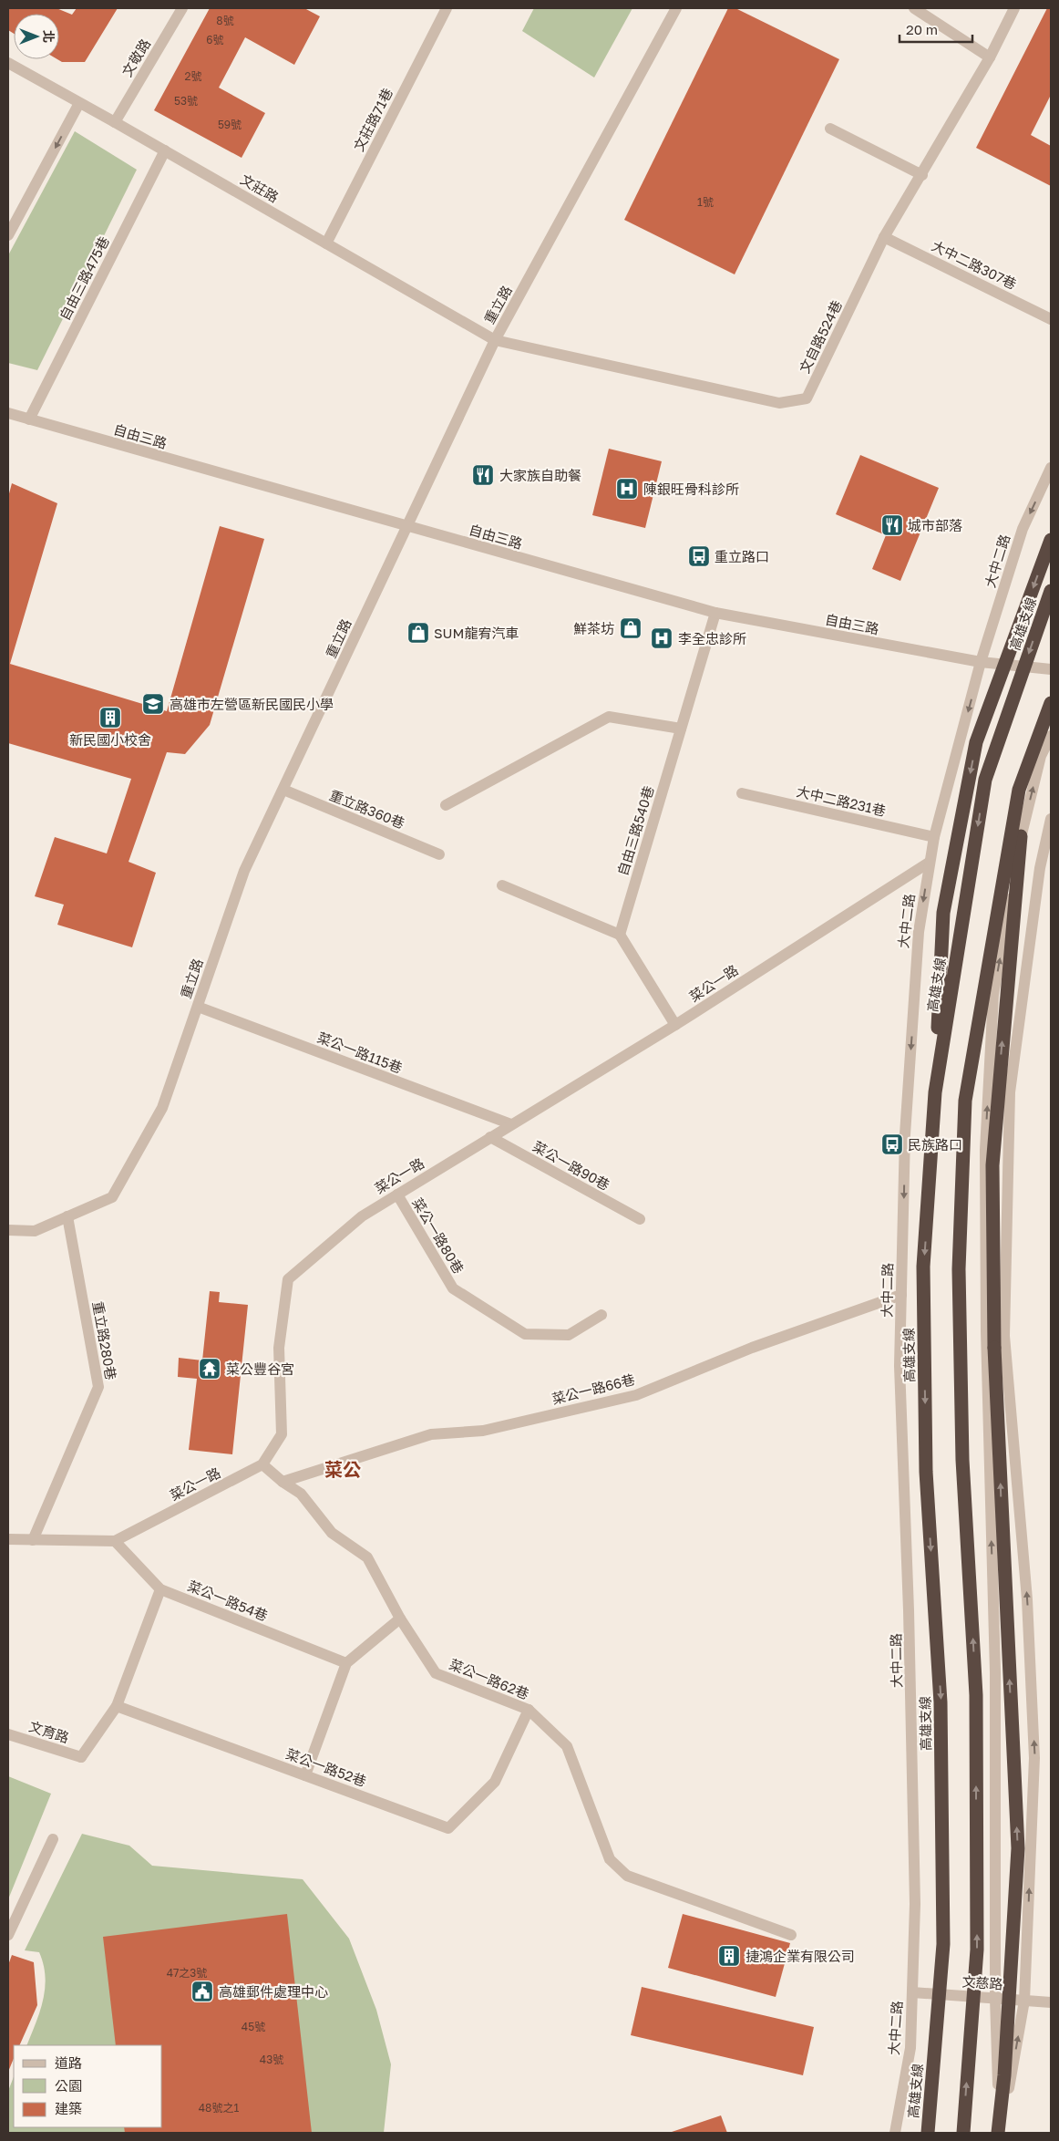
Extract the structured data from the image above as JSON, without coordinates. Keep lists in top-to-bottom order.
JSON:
{
  "streets": {
    "highway": ["高雄支線"],
    "street": [
      "文敬路",
      "文莊路71巷",
      "文莊路",
      "大中二路307巷",
      "自由三路475巷",
      "重立路",
      "文自路524巷",
      "自由三路",
      "大中二路",
      "大中二路231巷",
      "重立路360巷",
      "自由三路540巷",
      "菜公一路",
      "菜公一路115巷",
      "菜公一路90巷",
      "菜公一路80巷",
      "重立路280巷",
      "菜公一路66巷",
      "菜公一路54巷",
      "菜公一路62巷",
      "文育路",
      "菜公一路52巷",
      "文慈路"
    ]
  },
  "crossings": [
    ["文敬路", "文莊路"],
    ["文莊路71巷", "文莊路"],
    ["文莊路", "自由三路475巷"],
    ["文莊路", "重立路"],
    ["文莊路", "文自路524巷"],
    ["大中二路307巷", "文自路524巷"],
    ["自由三路475巷", "自由三路"],
    ["重立路", "文自路524巷"],
    ["重立路", "自由三路"],
    ["重立路", "重立路360巷"],
    ["重立路", "菜公一路115巷"],
    ["重立路", "重立路280巷"],
    ["自由三路", "大中二路"],
    ["自由三路", "自由三路540巷"],
    ["大中二路", "大中二路231巷"],
    ["大中二路", "菜公一路"],
    ["大中二路", "菜公一路66巷"],
    ["大中二路", "文慈路"],
    ["菜公一路", "菜公一路115巷"],
    ["菜公一路", "菜公一路90巷"],
    ["菜公一路", "菜公一路80巷"],
    ["菜公一路", "重立路280巷"],
    ["菜公一路", "菜公一路54巷"],
    ["菜公一路", "菜公一路62巷"],
    ["菜公一路66巷", "菜公一路62巷"],
    ["菜公一路62巷", "菜公一路52巷"],
    ["文育路", "菜公一路52巷"]
  ],
  "districts": ["菜公"],
  "places": {
    "restaurant": ["大家族自助餐", "城市部落"],
    "hospital": ["陳銀旺骨科診所", "李全忠診所"],
    "bus stop": ["重立路口", "民族路口"],
    "shop": ["鮮茶坊", "SUM龍宥汽車"],
    "school or university": ["高雄市左營區新民國民小學"],
    "building": ["新民國小校舍", "捷鴻企業有限公司"],
    "temple": ["菜公豐谷宮"],
    "public building": ["高雄郵件處理中心"]
  },
  "house_numbers": [
    "8號",
    "6號",
    "2號",
    "53號",
    "59號",
    "1號",
    "47之3號",
    "45號",
    "43號",
    "48號之1"
  ],
  "legend": ["道路", "公園", "建築"],
  "scale_bar": "20 m",
  "north": "right"
}
